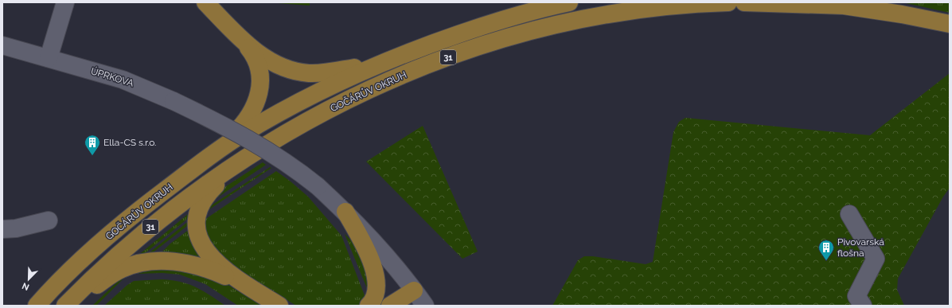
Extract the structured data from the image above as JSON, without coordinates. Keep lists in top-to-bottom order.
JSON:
{
  "streets": {
    "main road": ["31", "GOČÁRŮV OKRUH"],
    "street": ["ÚPRKOVA"]
  },
  "places": {
    "building": ["Ella-CS s.r.o.", "Pivovarská flošna"]
  },
  "north": "bottom left"
}
